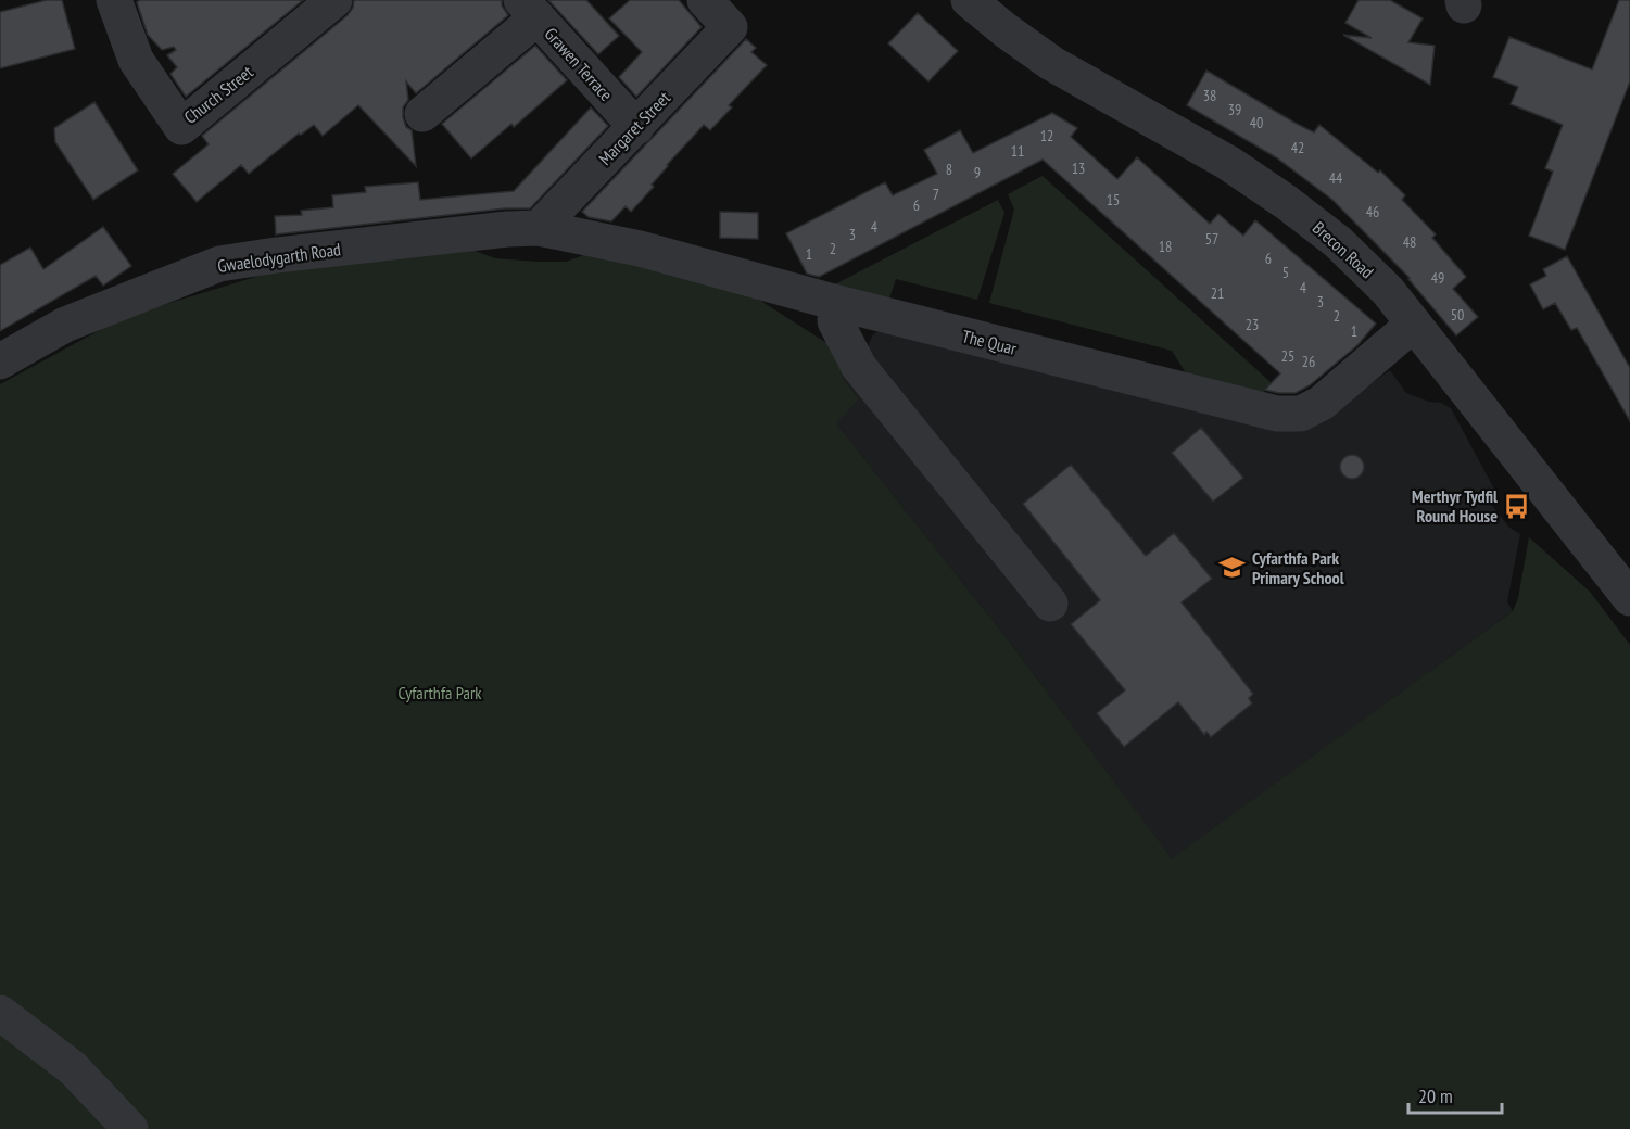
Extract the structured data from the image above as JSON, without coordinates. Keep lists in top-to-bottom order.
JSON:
{
  "streets": {
    "street": [
      "Grawen Terrace",
      "Church Street",
      "Margaret Street",
      "Brecon Road",
      "Gwaelodygarth Road",
      "The Quar"
    ]
  },
  "crossings": [
    ["Grawen Terrace", "Margaret Street"],
    ["Margaret Street", "Gwaelodygarth Road"],
    ["Margaret Street", "The Quar"],
    ["Brecon Road", "The Quar"],
    ["Gwaelodygarth Road", "The Quar"]
  ],
  "parks": ["Cyfarthfa Park"],
  "places": {
    "bus stop": ["Merthyr Tydfil Round House"],
    "school or university": ["Cyfarthfa Park Primary School"]
  },
  "house_numbers": [
    "38",
    "39",
    "40",
    "12",
    "42",
    "11",
    "13",
    "8",
    "9",
    "44",
    "7",
    "15",
    "6",
    "46",
    "4",
    "3",
    "57",
    "48",
    "18",
    "2",
    "1",
    "6",
    "5",
    "49",
    "4",
    "21",
    "3",
    "50",
    "2",
    "23",
    "1",
    "25",
    "26"
  ],
  "scale_bar": "20 m"
}
